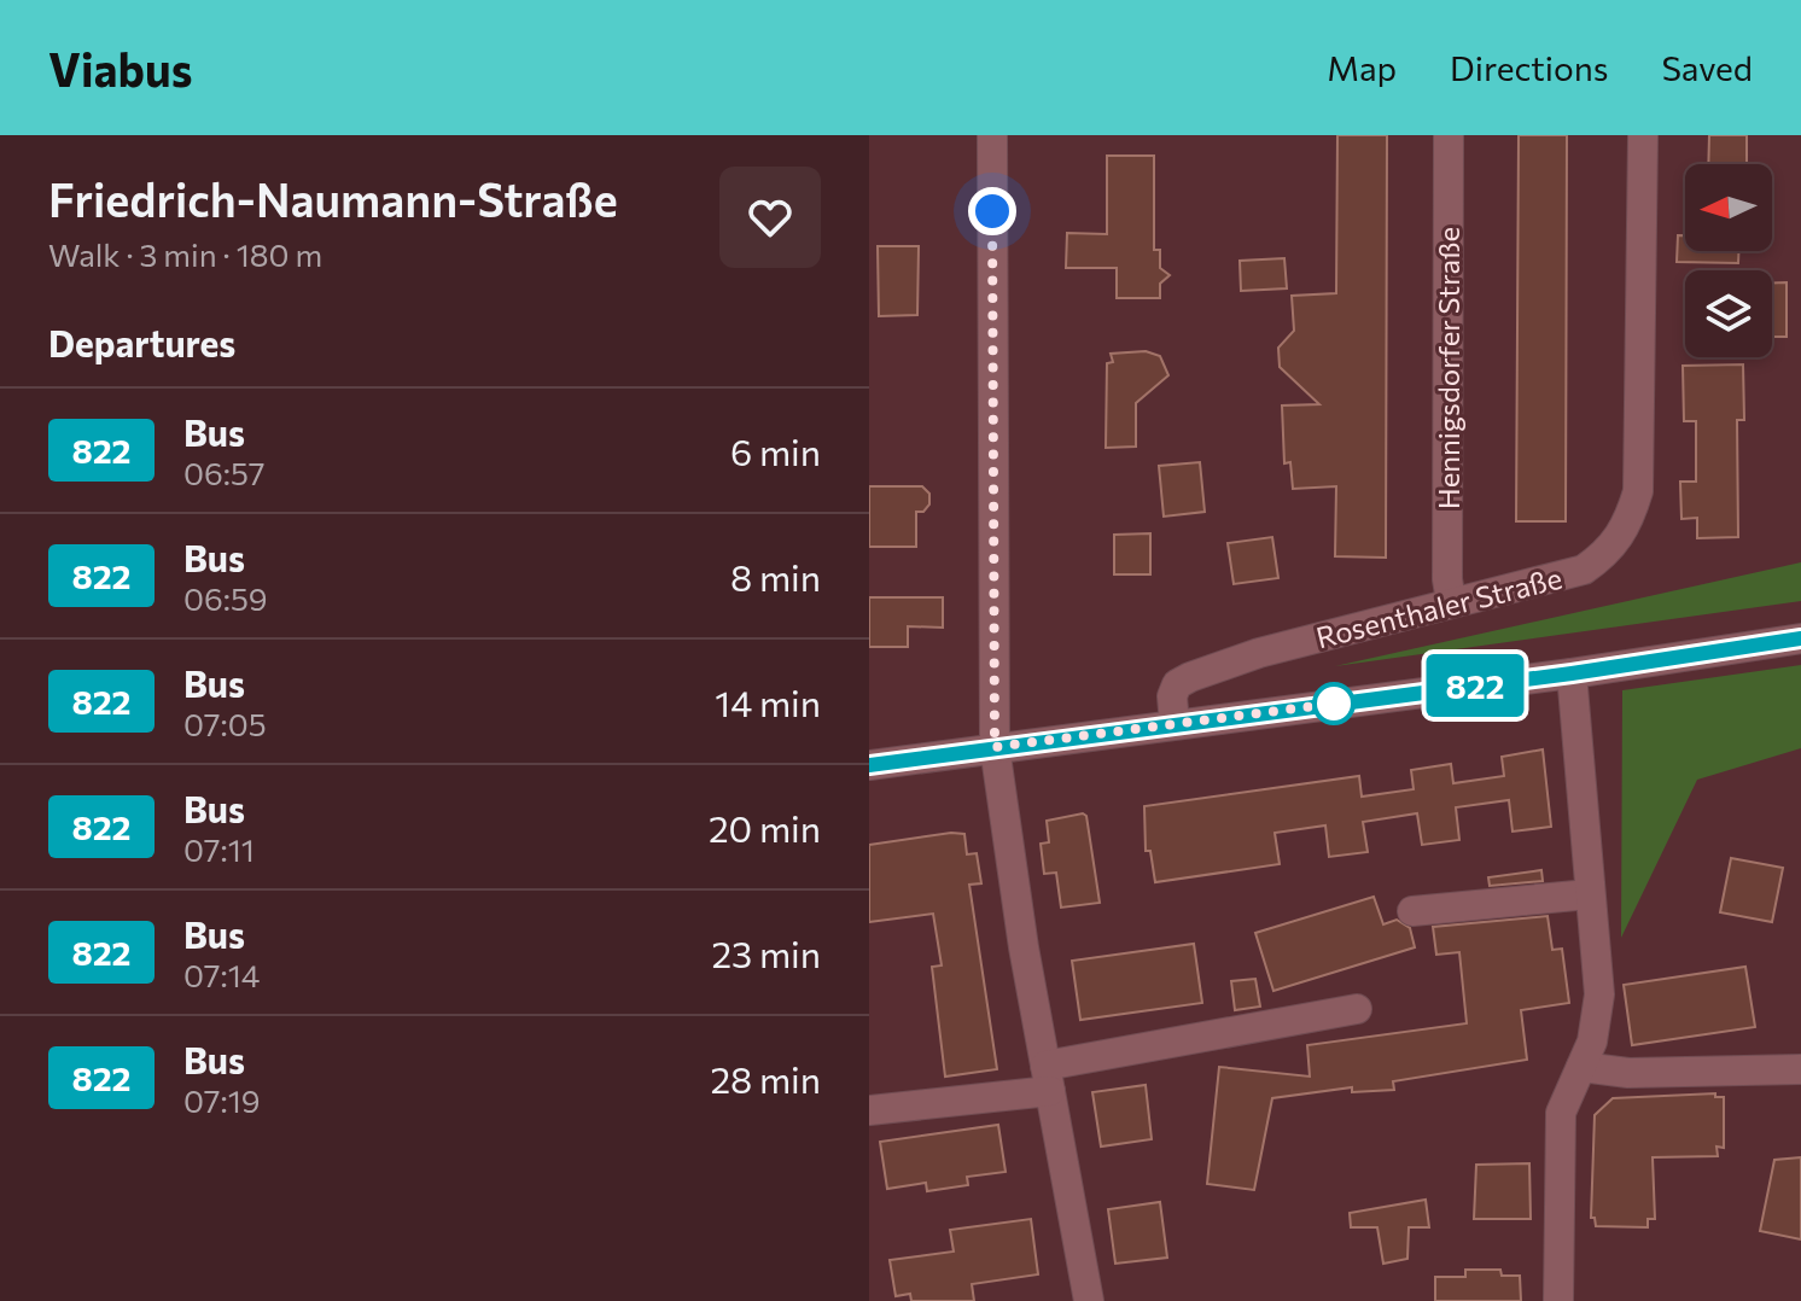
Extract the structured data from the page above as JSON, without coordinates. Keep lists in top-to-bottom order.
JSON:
{
  "streets": {
    "street": ["Hennigsdorfer Straße", "Rosenthaler Straße"]
  },
  "crossings": [
    ["Hennigsdorfer Straße", "Rosenthaler Straße"]
  ],
  "lines": ["bus line 822"],
  "north": "left",
  "page": {
    "header": "Viabus",
    "nav": ["Map", "Directions", "Saved"],
    "heading": [
      ["Friedrich-Naumann-Straße", "Walk · 3 min · 180 m"],
      "Departures"
    ],
    "on_map": "822",
    "list": [
      {
        "mark": "822",
        "name": "Bus",
        "note": "06:57",
        "value": "6 min"
      },
      {
        "mark": "822",
        "name": "Bus",
        "note": "06:59",
        "value": "8 min"
      },
      {
        "mark": "822",
        "name": "Bus",
        "note": "07:05",
        "value": "14 min"
      },
      {
        "mark": "822",
        "name": "Bus",
        "note": "07:11",
        "value": "20 min"
      },
      {
        "mark": "822",
        "name": "Bus",
        "note": "07:14",
        "value": "23 min"
      },
      {
        "mark": "822",
        "name": "Bus",
        "note": "07:19",
        "value": "28 min"
      }
    ]
  }
}
